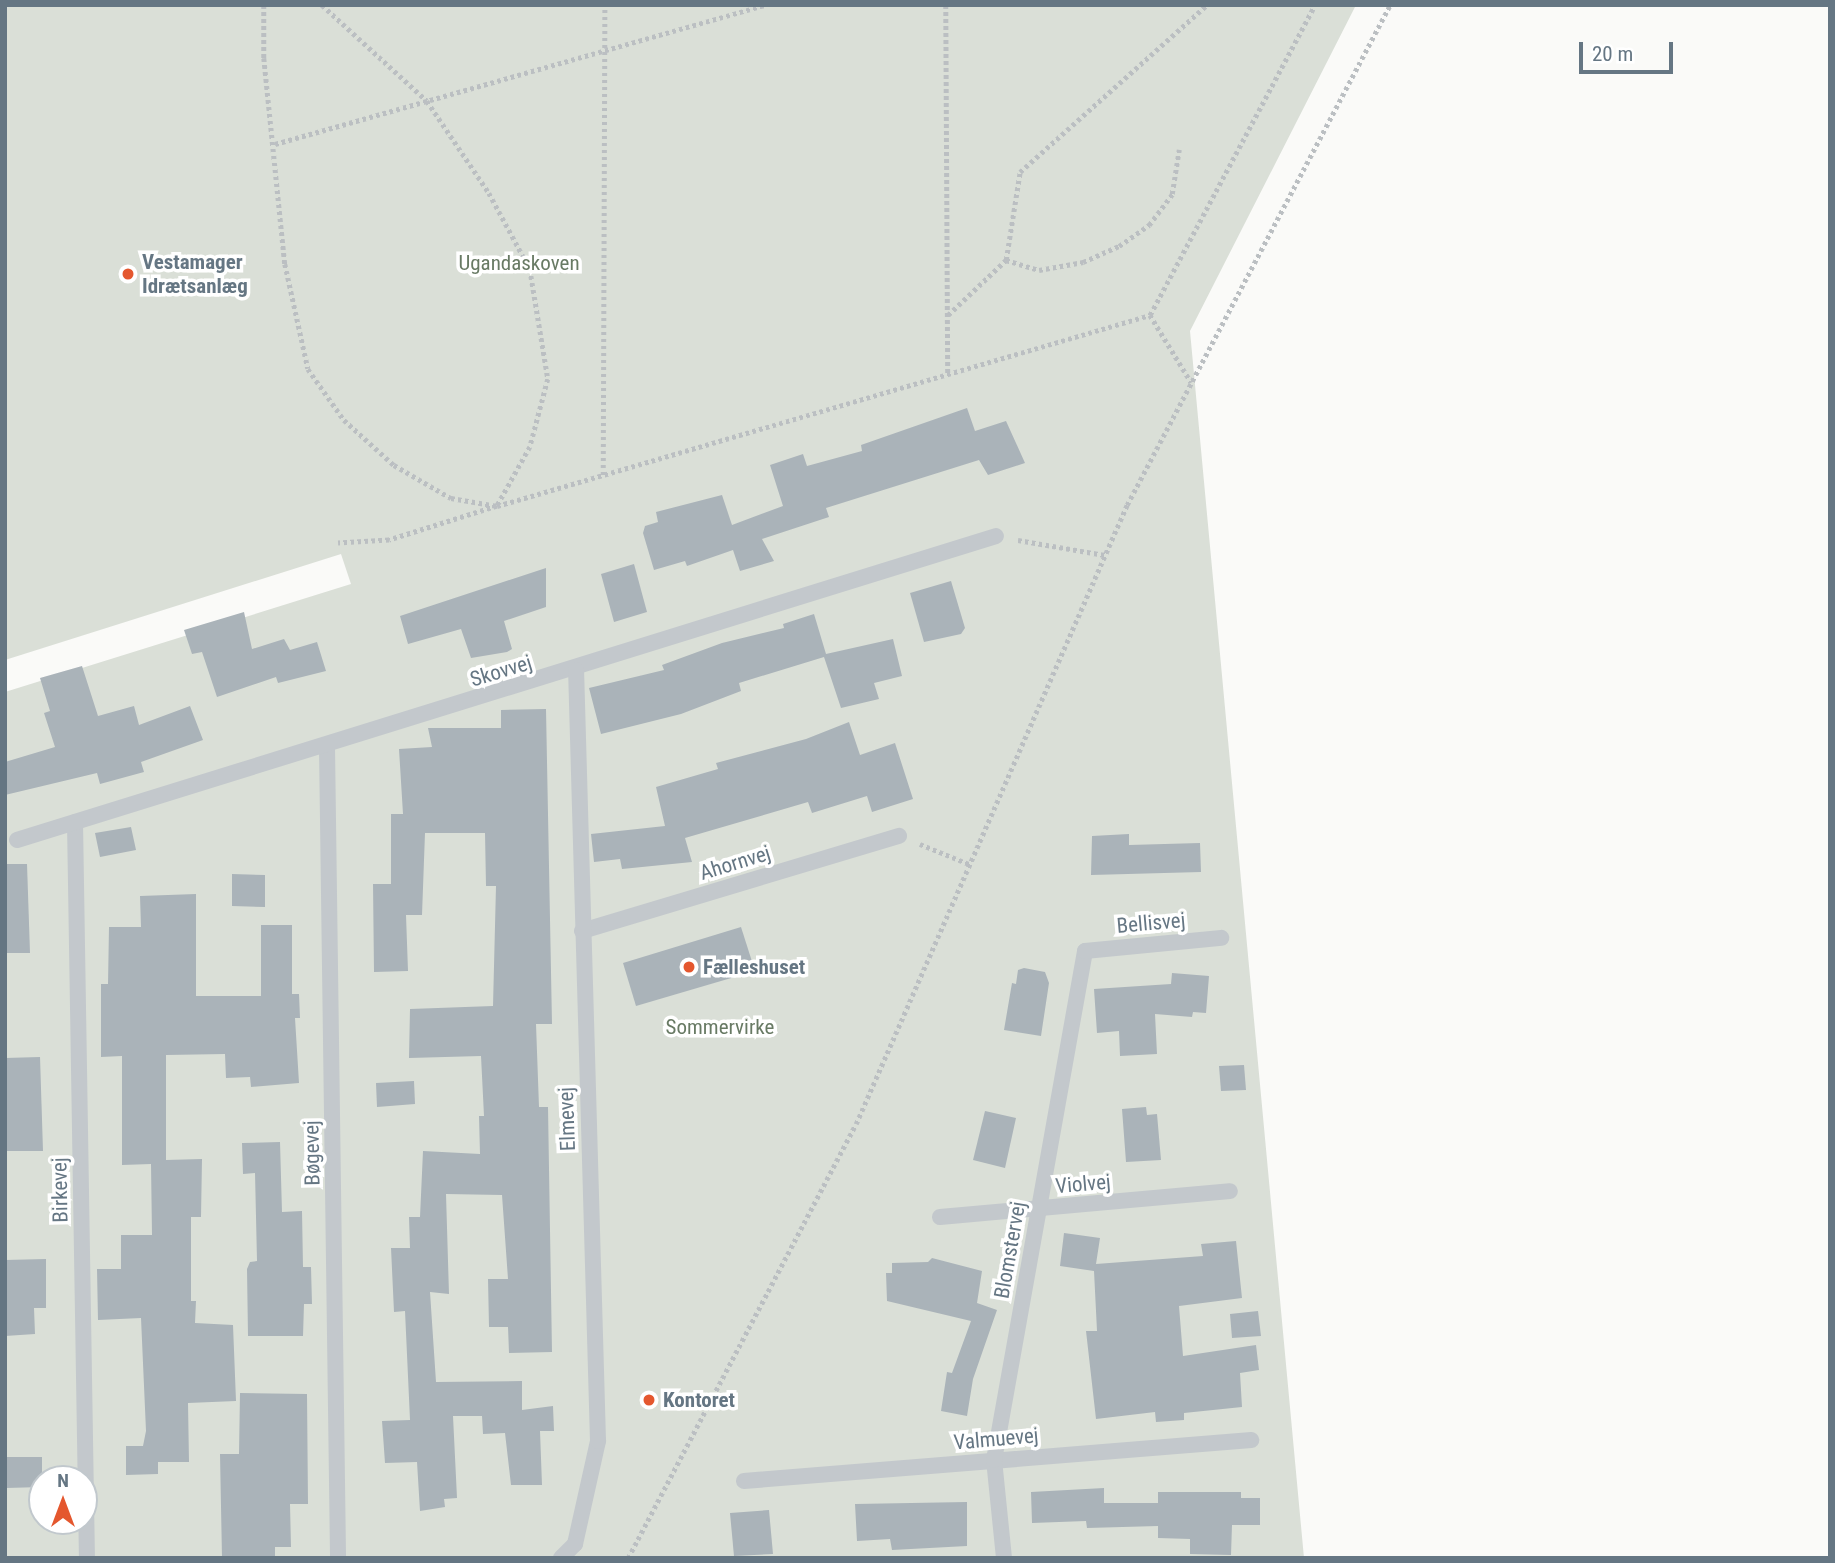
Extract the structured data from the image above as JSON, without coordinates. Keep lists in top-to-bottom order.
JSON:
{
  "streets": {
    "lane": [
      "Skovvej",
      "Ahornvej",
      "Bellisvej",
      "Elmevej",
      "Bøgevej",
      "Violvej",
      "Birkevej",
      "Blomstervej",
      "Valmuevej"
    ]
  },
  "crossings": [
    ["Skovvej", "Elmevej"],
    ["Skovvej", "Bøgevej"],
    ["Skovvej", "Birkevej"],
    ["Ahornvej", "Elmevej"],
    ["Bellisvej", "Blomstervej"],
    ["Violvej", "Blomstervej"],
    ["Blomstervej", "Valmuevej"]
  ],
  "parks": ["Ugandaskoven", "Sommervirke"],
  "places": ["Vestamager Idrætsanlæg", "Fælleshuset", "Kontoret"],
  "scale_bar": "20 m",
  "north": "top"
}
